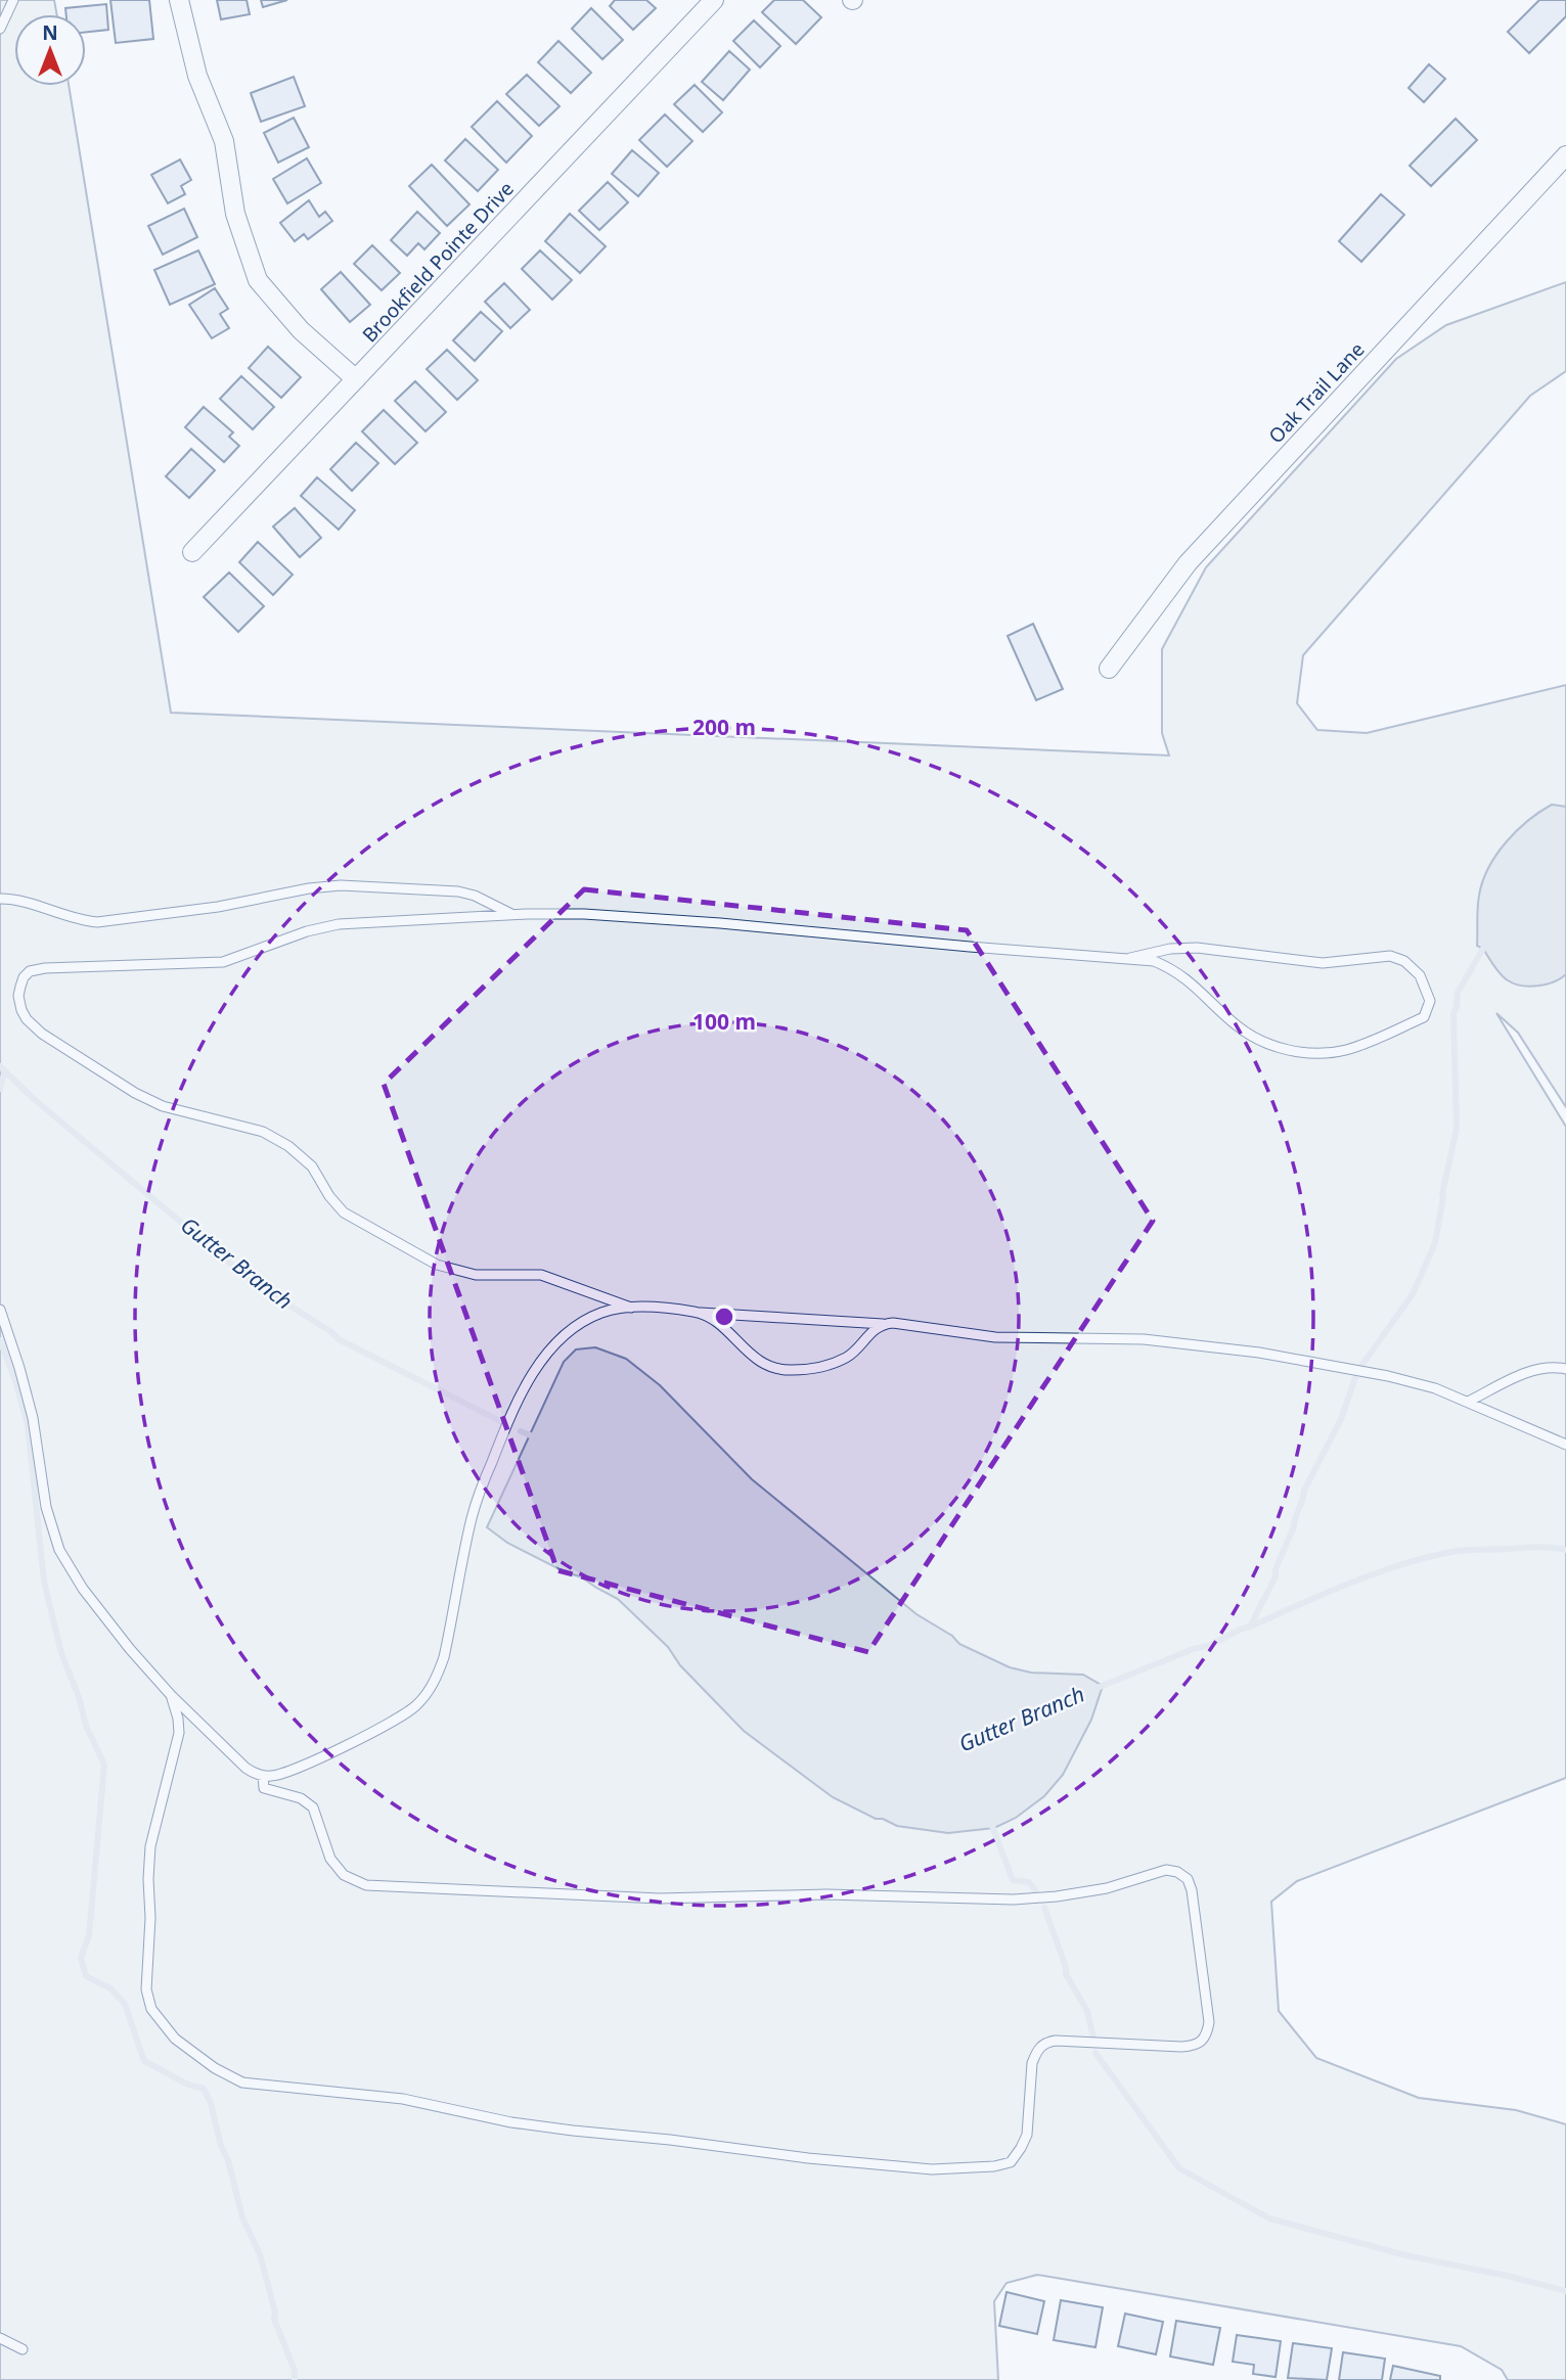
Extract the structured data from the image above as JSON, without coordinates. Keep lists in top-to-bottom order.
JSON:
{
  "streets": {
    "street": ["Brookfield Pointe Drive", "Oak Trail Lane"]
  },
  "water": ["Gutter Branch"],
  "north": "top",
  "rings": ["200 m", "100 m"]
}
